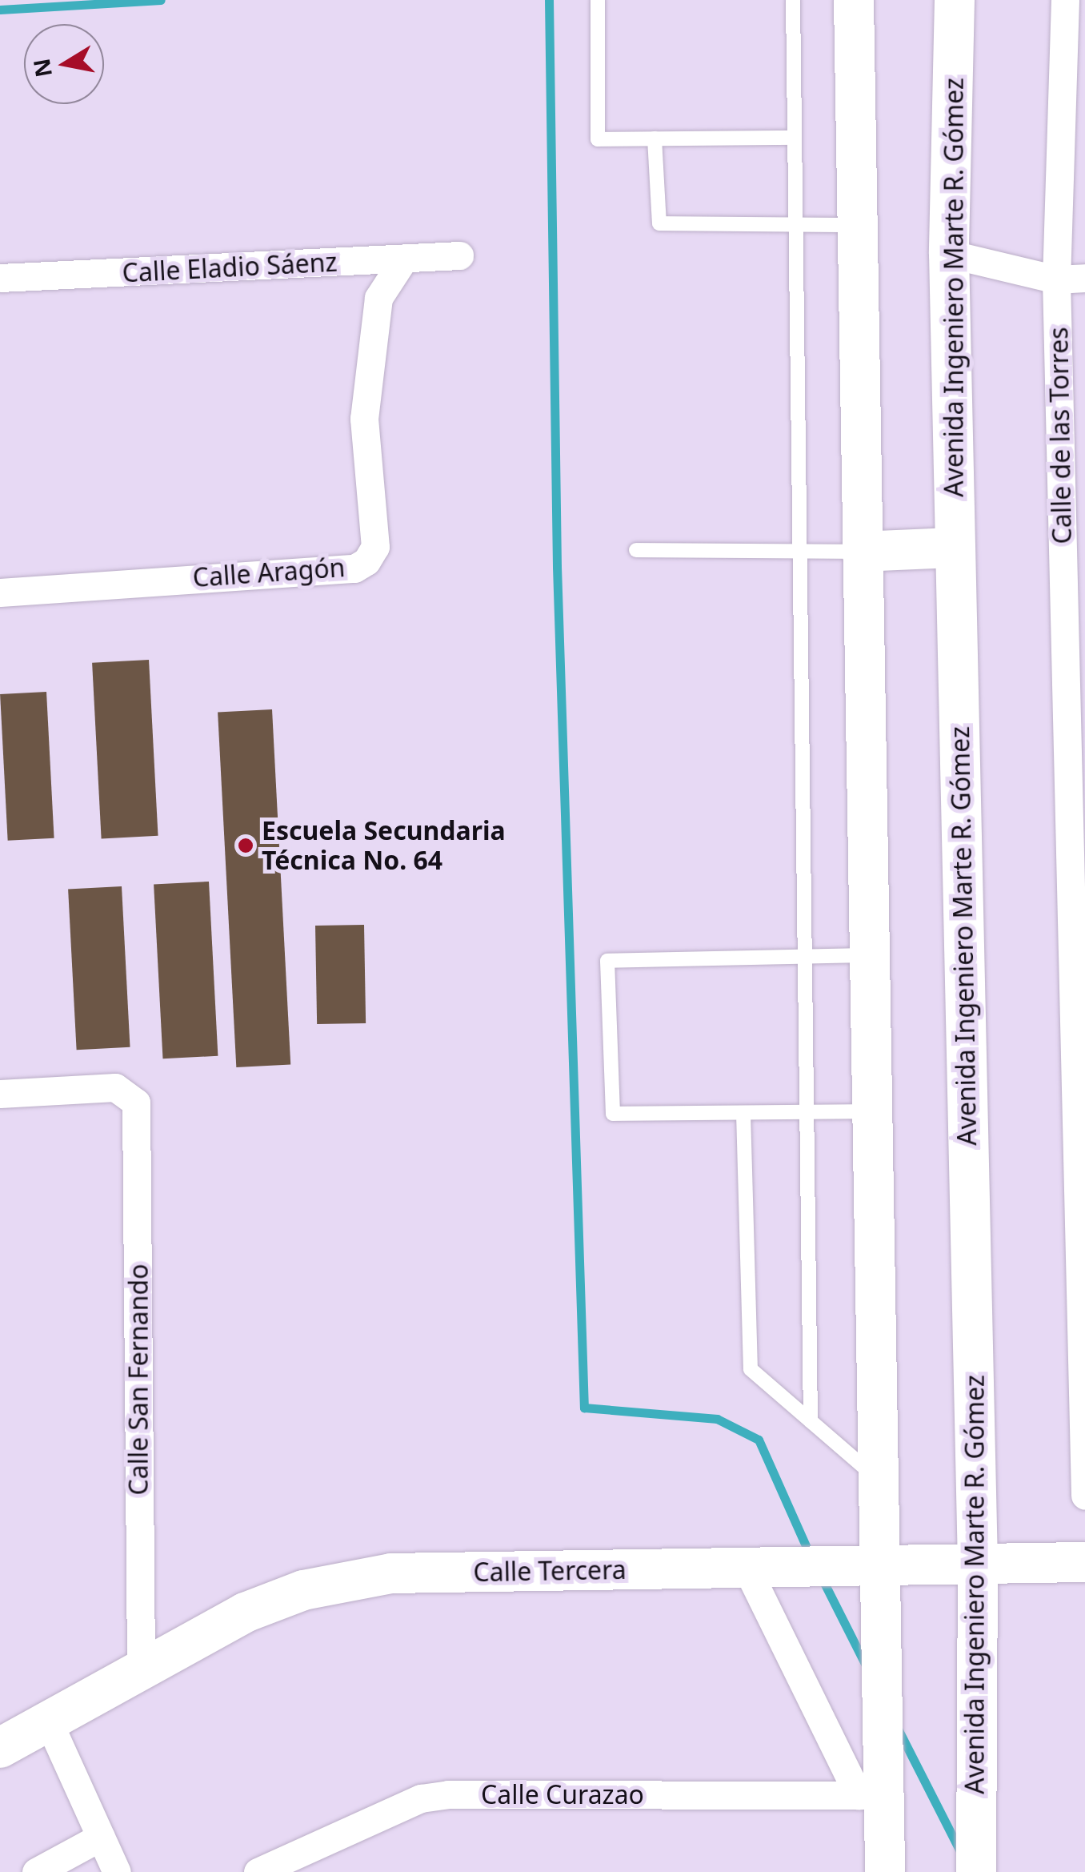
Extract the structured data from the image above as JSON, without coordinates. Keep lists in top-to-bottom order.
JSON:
{
  "streets": {
    "main road": ["Avenida Ingeniero Marte R. Gómez", "Calle Tercera"],
    "street": [
      "Calle Eladio Sáenz",
      "Calle de las Torres",
      "Calle Aragón",
      "Calle San Fernando",
      "Calle Curazao"
    ]
  },
  "crossings": [
    ["Calle Eladio Sáenz", "Calle Aragón"],
    ["Avenida Ingeniero Marte R. Gómez", "Calle Tercera"],
    ["Calle San Fernando", "Calle Tercera"]
  ],
  "places": ["Escuela Secundaria Técnica No. 64"],
  "north": "left"
}
